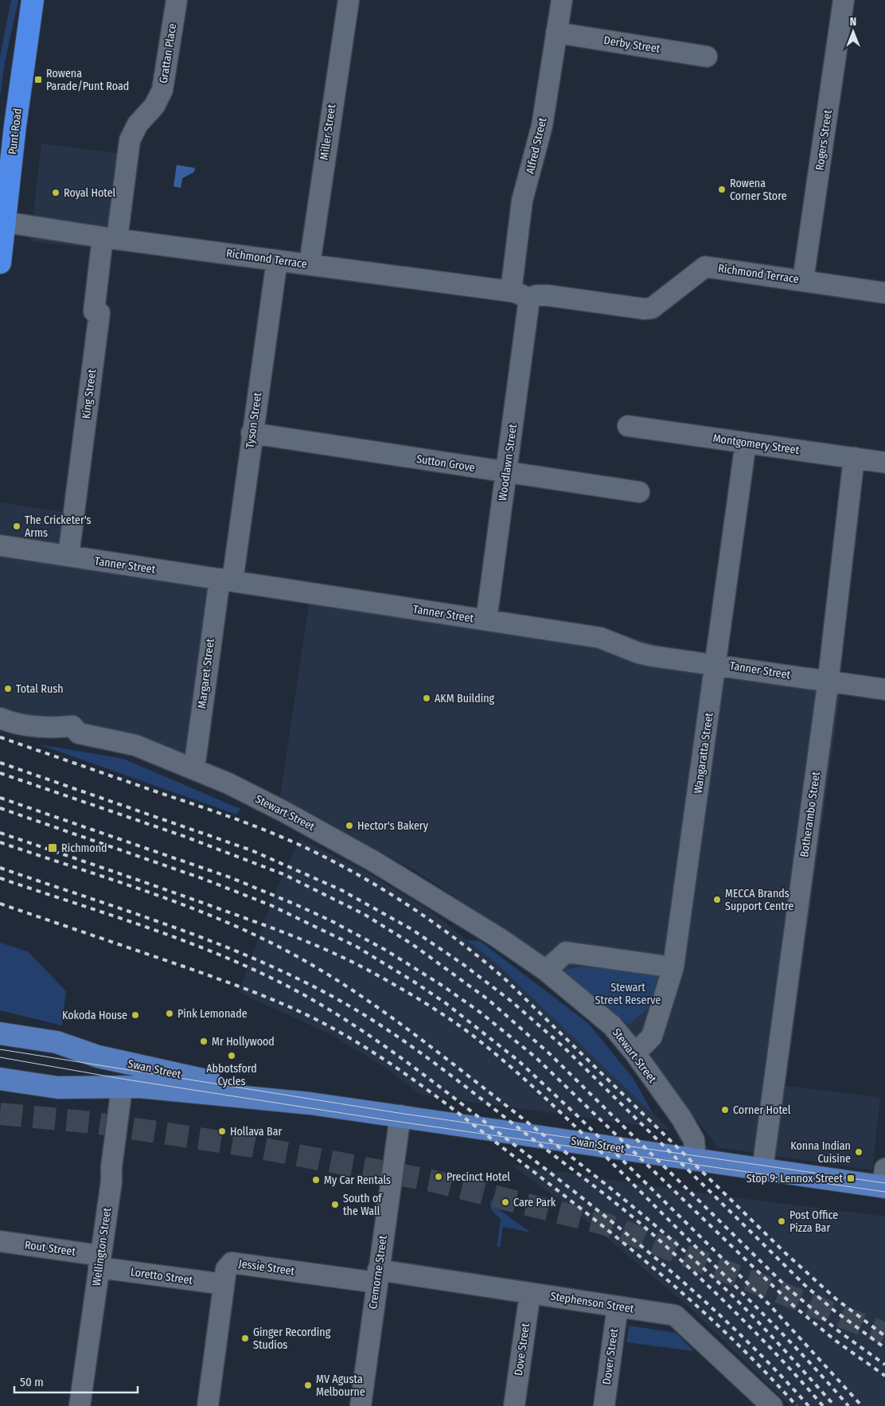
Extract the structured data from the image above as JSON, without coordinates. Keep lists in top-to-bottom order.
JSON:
{
  "streets": {
    "highway": ["Punt Road"],
    "main road": ["Swan Street"],
    "street": [
      "Derby Street",
      "Grattan Place",
      "Miller Street",
      "Rogers Street",
      "Alfred Street",
      "Richmond Terrace",
      "King Street",
      "Tyson Street",
      "Montgomery Street",
      "Woodlawn Street",
      "Sutton Grove",
      "Tanner Street",
      "Margaret Street",
      "Wangaratta Street",
      "Stewart Street",
      "Botherambo Street",
      "Wellington Street",
      "Rout Street",
      "Jessie Street",
      "Cremorne Street",
      "Loretto Street",
      "Stephenson Street",
      "Dove Street",
      "Dover Street"
    ]
  },
  "crossings": [
    ["Derby Street", "Alfred Street"],
    ["Grattan Place", "Richmond Terrace"],
    ["Grattan Place", "King Street"],
    ["Punt Road", "Richmond Terrace"],
    ["Miller Street", "Richmond Terrace"],
    ["Rogers Street", "Richmond Terrace"],
    ["Alfred Street", "Richmond Terrace"],
    ["Alfred Street", "Woodlawn Street"],
    ["Richmond Terrace", "King Street"],
    ["Richmond Terrace", "Tyson Street"],
    ["Richmond Terrace", "Woodlawn Street"],
    ["King Street", "Tanner Street"],
    ["Tyson Street", "Sutton Grove"],
    ["Tyson Street", "Tanner Street"],
    ["Tyson Street", "Margaret Street"],
    ["Montgomery Street", "Wangaratta Street"],
    ["Montgomery Street", "Botherambo Street"],
    ["Woodlawn Street", "Sutton Grove"],
    ["Woodlawn Street", "Tanner Street"],
    ["Tanner Street", "Margaret Street"],
    ["Tanner Street", "Wangaratta Street"],
    ["Tanner Street", "Botherambo Street"],
    ["Margaret Street", "Stewart Street"],
    ["Wangaratta Street", "Stewart Street"],
    ["Stewart Street", "Swan Street"],
    ["Botherambo Street", "Swan Street"],
    ["Swan Street", "Wellington Street"],
    ["Swan Street", "Cremorne Street"],
    ["Wellington Street", "Rout Street"],
    ["Wellington Street", "Loretto Street"],
    ["Rout Street", "Loretto Street"],
    ["Jessie Street", "Cremorne Street"],
    ["Jessie Street", "Loretto Street"],
    ["Jessie Street", "Stephenson Street"],
    ["Cremorne Street", "Stephenson Street"],
    ["Stephenson Street", "Dove Street"],
    ["Stephenson Street", "Dover Street"]
  ],
  "parks": ["Stewart Street Reserve"],
  "places": {
    "transit": ["Rowena Parade/Punt Road", "Richmond", "Stop 9: Lennox Street"],
    "other": [
      "Rowena Corner Store",
      "Royal Hotel",
      "The Cricketer's Arms",
      "Total Rush",
      "AKM Building",
      "Hector's Bakery",
      "MECCA Brands Support Centre",
      "Pink Lemonade",
      "Kokoda House",
      "Mr Hollywood",
      "Abbotsford Cycles",
      "Corner Hotel",
      "Hollava Bar",
      "Konna Indian Cuisine",
      "Precinct Hotel",
      "My Car Rentals",
      "Care Park",
      "South of the Wall",
      "Post Office Pizza Bar",
      "Ginger Recording Studios",
      "MV Agusta Melbourne"
    ]
  },
  "scale_bar": "50 m",
  "north": "top"
}
